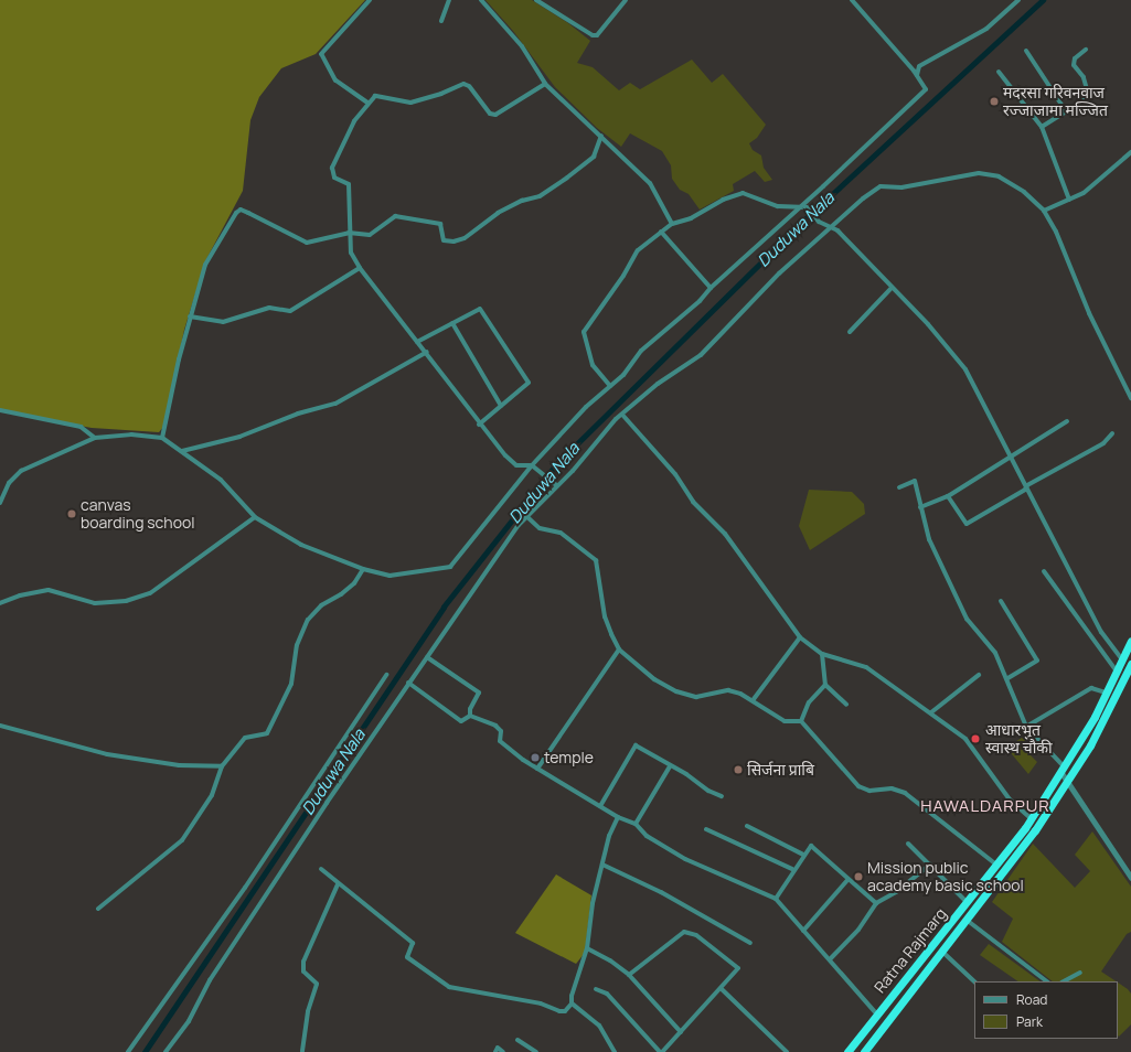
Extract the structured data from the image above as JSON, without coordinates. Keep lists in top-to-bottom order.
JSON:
{
  "streets": {
    "highway": ["Ratna Rajmarg"]
  },
  "districts": ["HAWALDARPUR"],
  "water": ["Duduwa Nala"],
  "places": [
    "मदरसा गरिवनवाज रज्जाजामा मज्जित",
    "canvas boarding school",
    "आधारभुत स्वास्थ चौकी",
    "temple",
    "सिर्जना प्राबि",
    "Mission public academy basic school"
  ],
  "legend": ["Road", "Park"]
}
